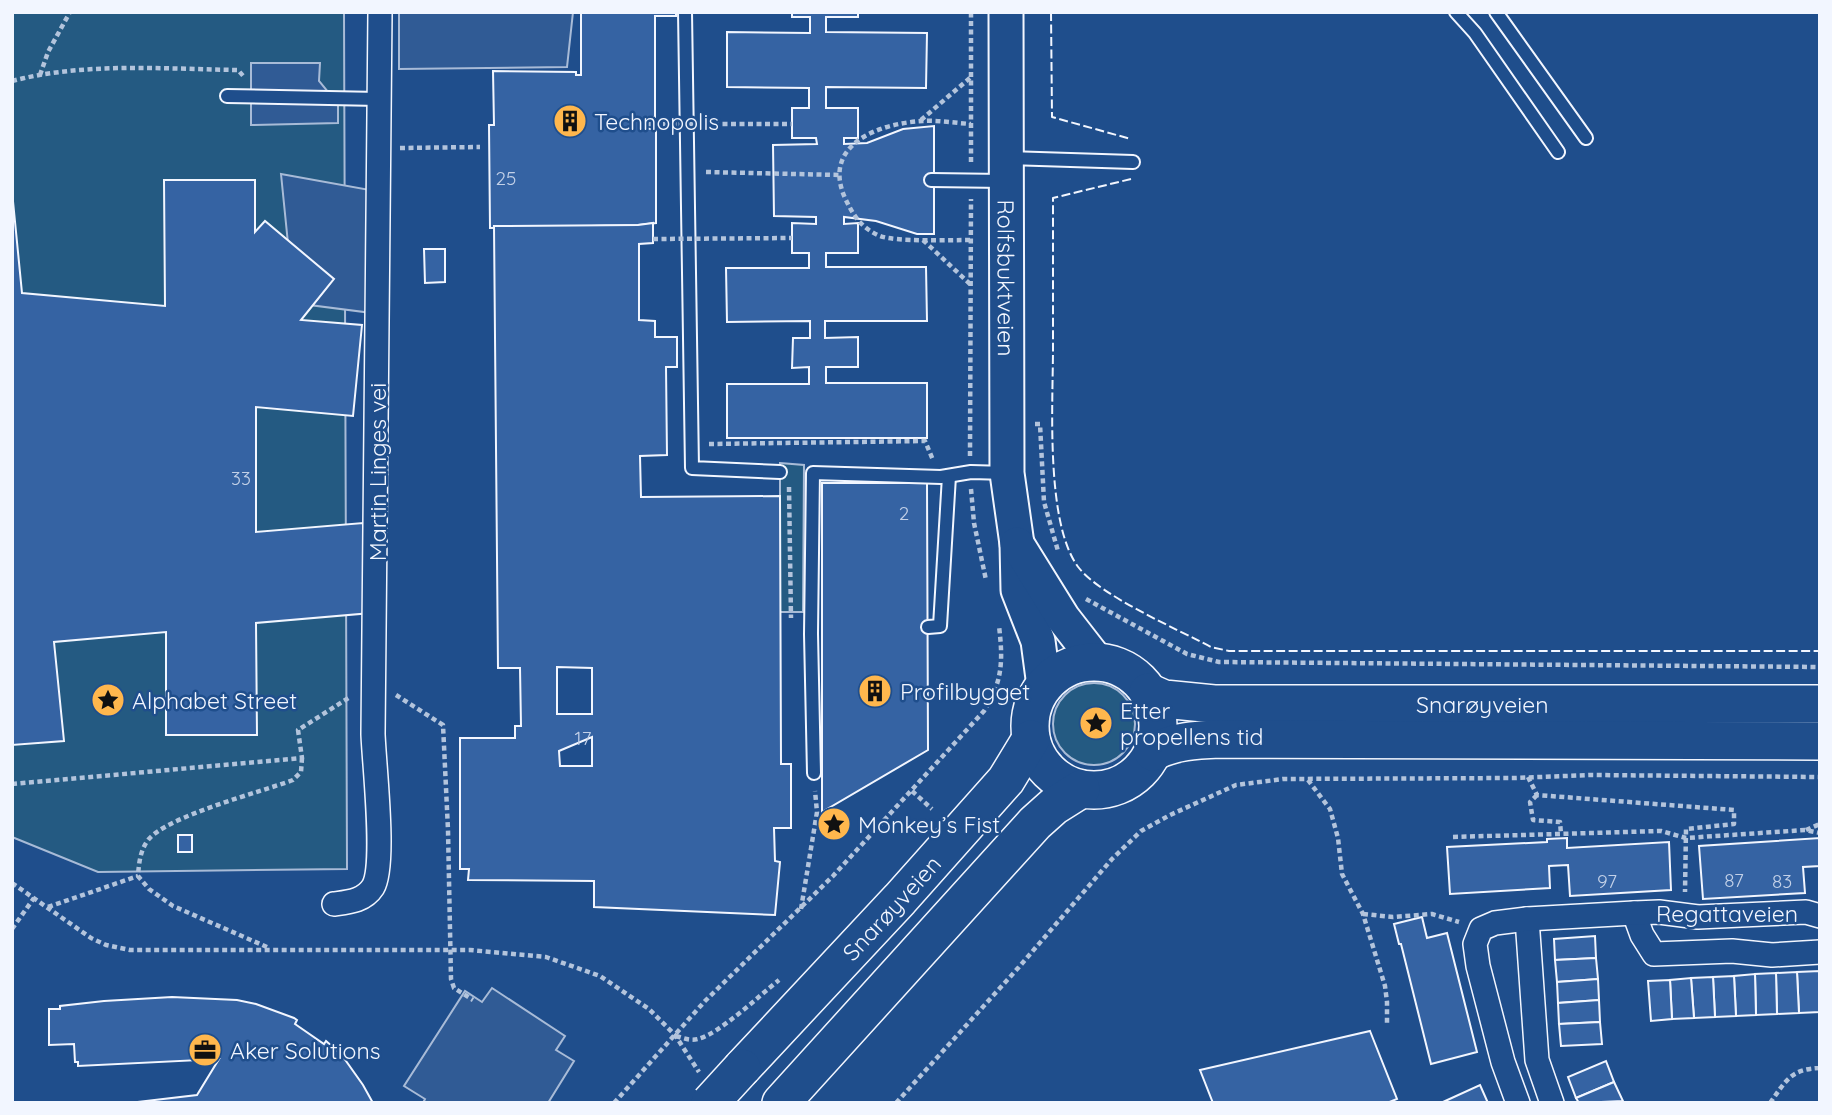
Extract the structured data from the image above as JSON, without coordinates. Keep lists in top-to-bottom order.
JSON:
{
  "streets": {
    "main road": ["Snarøyveien"],
    "street": ["Rolfsbuktveien", "Martin Linges vei", "Regattaveien"]
  },
  "crossings": [
    ["Rolfsbuktveien", "Snarøyveien"]
  ],
  "places": {
    "building": ["Technopolis", "Profilbygget"],
    "place": ["Alphabet Street", "Etter propellens tid", "Monkey’s Fist"],
    "office": ["Aker Solutions"]
  },
  "house_numbers": [
    "25",
    "33",
    "2",
    "17",
    "87",
    "97",
    "83"
  ]
}
